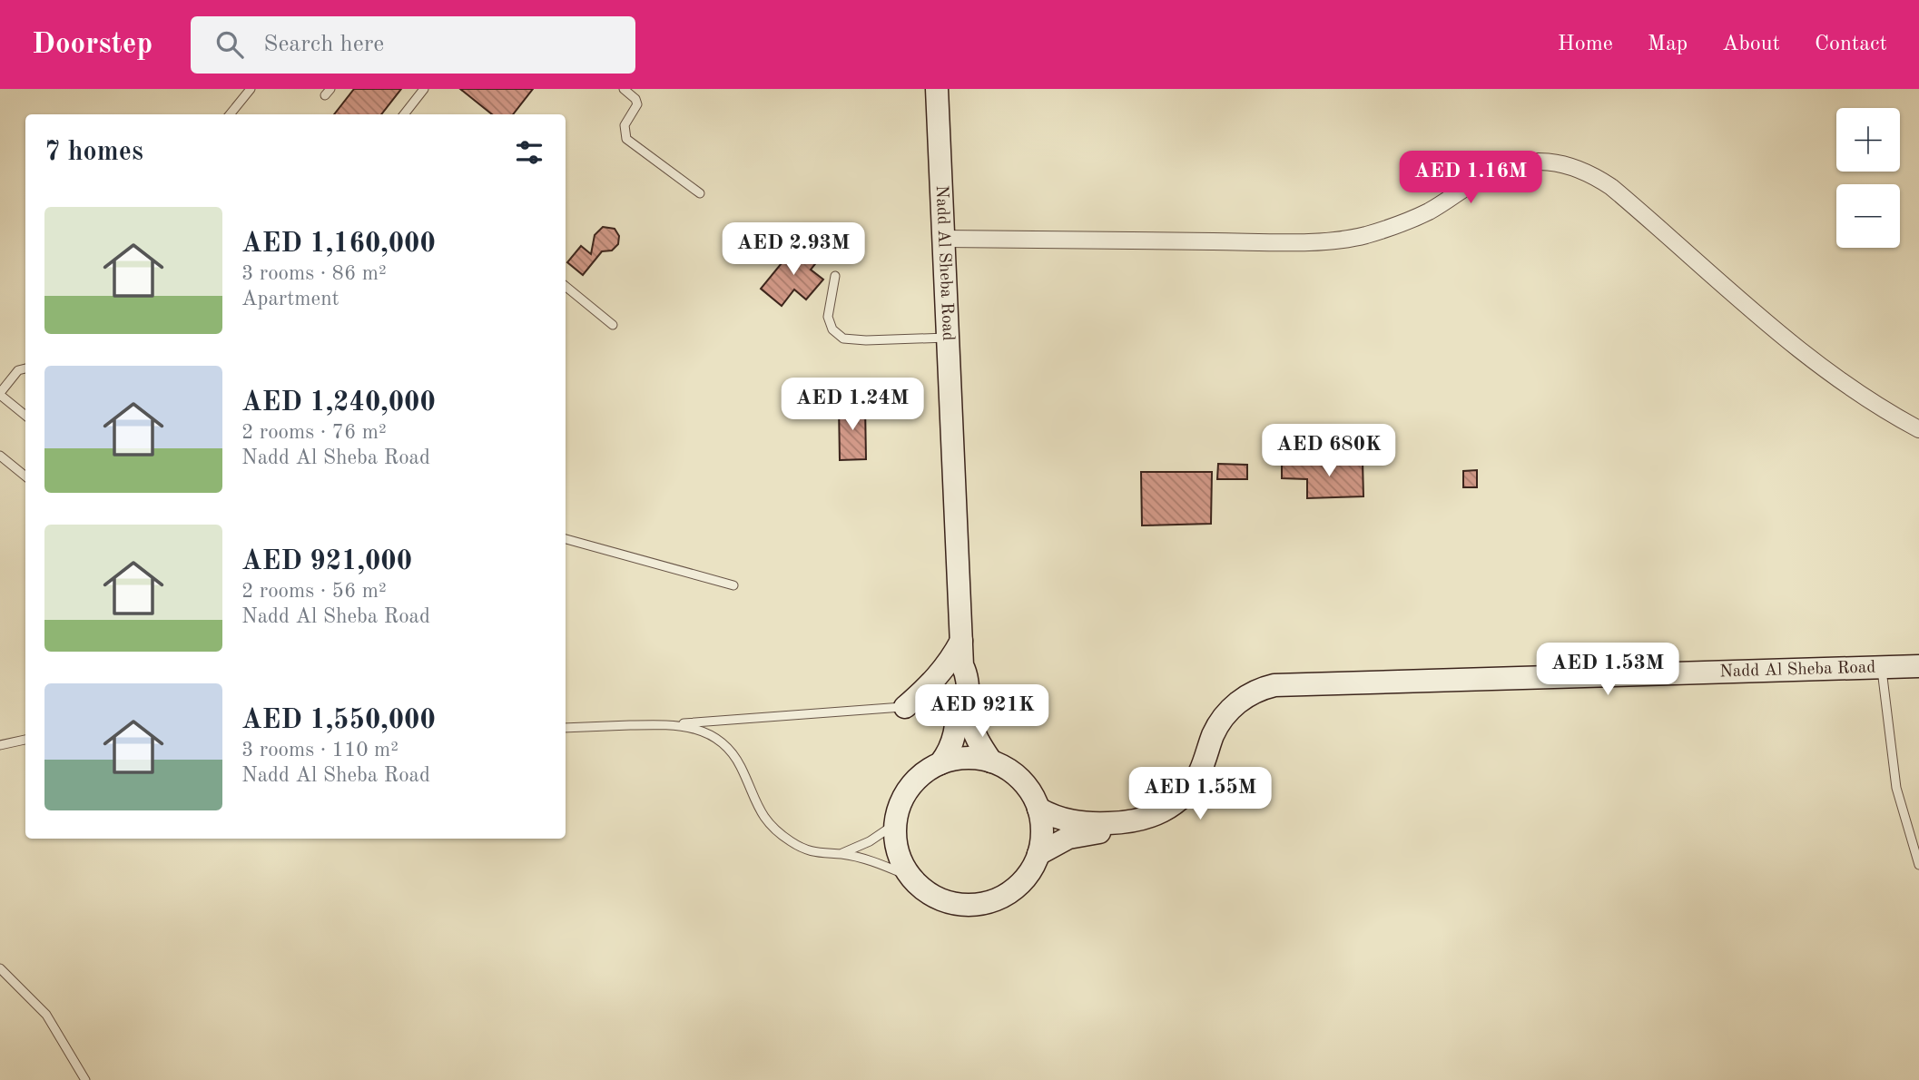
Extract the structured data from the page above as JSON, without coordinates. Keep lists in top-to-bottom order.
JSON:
{
  "streets": {
    "main road": ["Nadd Al Sheba Road"]
  },
  "page": {
    "header": "Doorstep",
    "search": "Search here",
    "nav": [
      "Home",
      "Map",
      "About",
      "Contact"
    ],
    "map_buttons": ["+", "−"],
    "heading": "7 homes",
    "price": [
      "AED 1.16M",
      "AED 2.93M",
      "AED 1.24M",
      "AED 680K",
      "AED 1.53M",
      "AED 921K",
      "AED 1.55M"
    ],
    "list": [
      {
        "name": "AED 1,160,000",
        "note": "3 rooms · 86 m² · Apartment"
      },
      {
        "name": "AED 1,240,000",
        "note": "2 rooms · 76 m² · Nadd Al Sheba Road"
      },
      {
        "name": "AED 921,000",
        "note": "2 rooms · 56 m² · Nadd Al Sheba Road"
      },
      {
        "name": "AED 1,550,000",
        "note": "3 rooms · 110 m² · Nadd Al Sheba Road"
      }
    ]
  }
}
